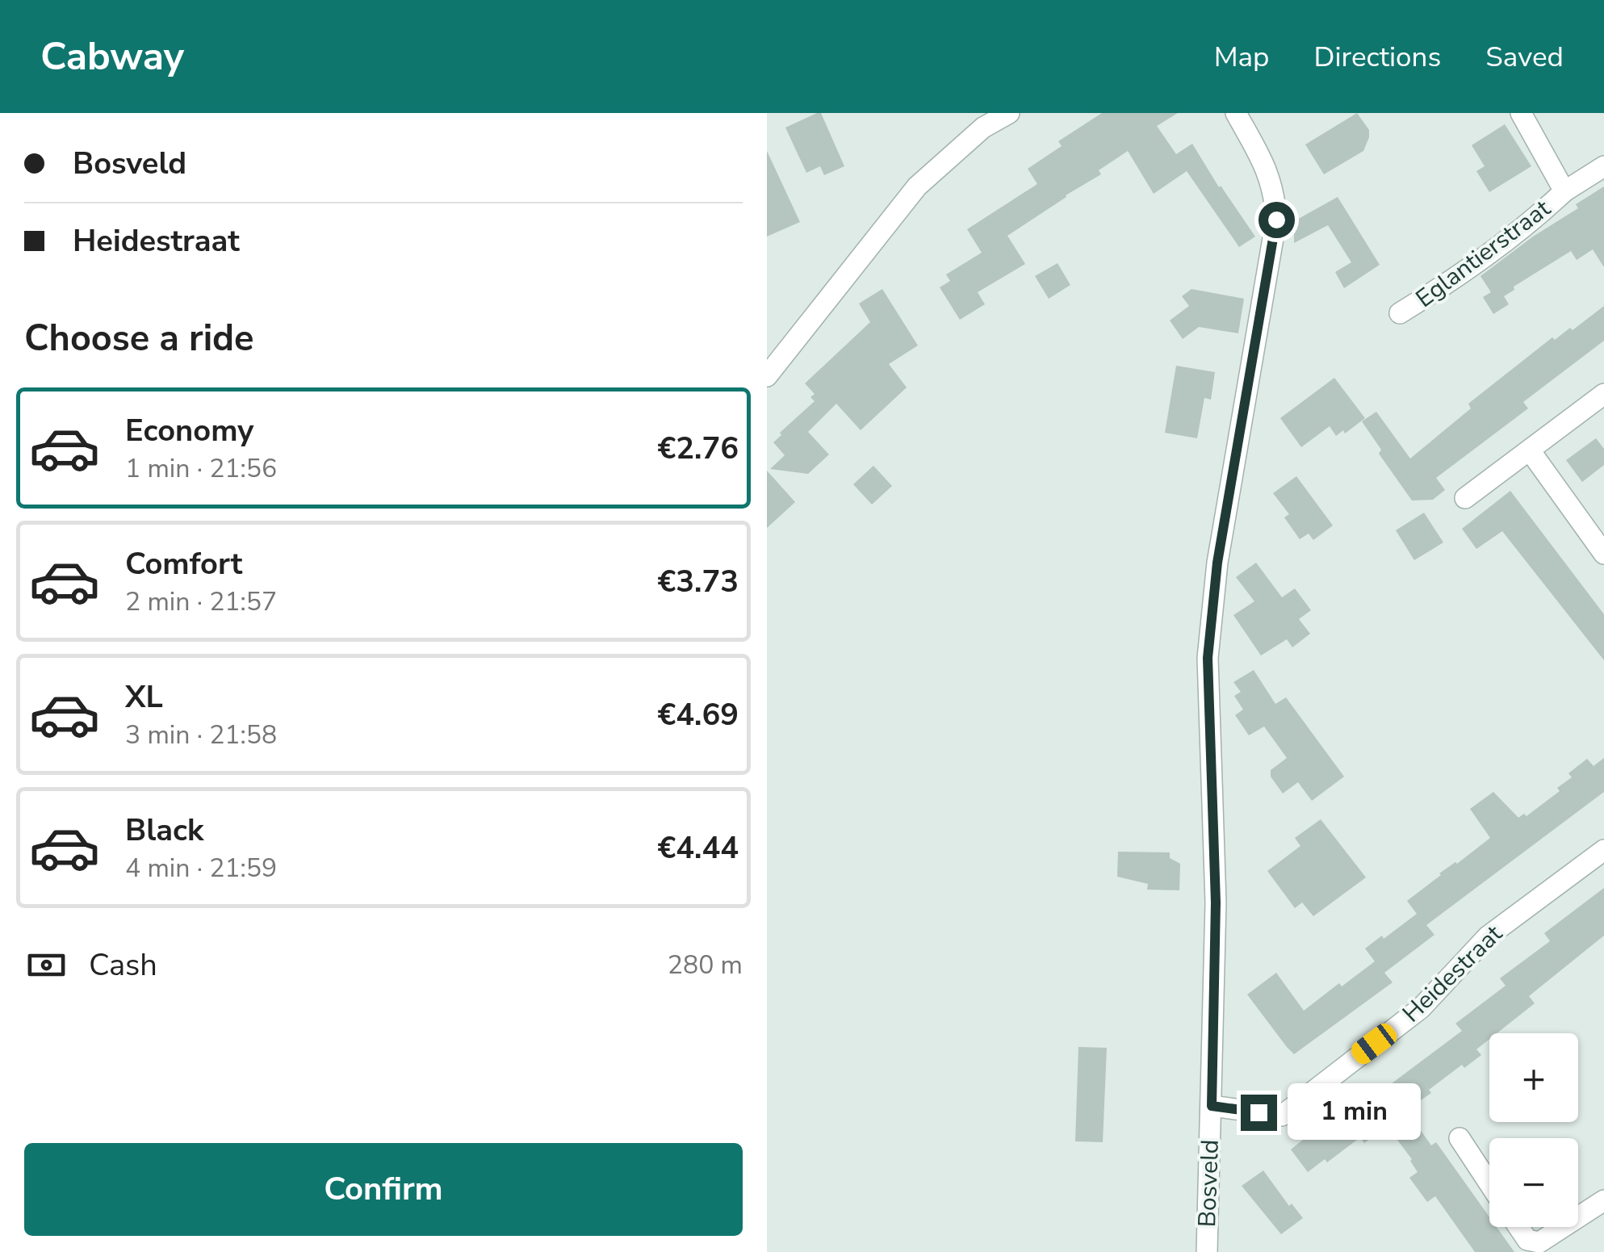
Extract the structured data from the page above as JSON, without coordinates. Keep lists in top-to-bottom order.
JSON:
{
  "streets": {
    "street": ["Eglantierstraat", "Heidestraat", "Bosveld"]
  },
  "crossings": [
    ["Heidestraat", "Bosveld"]
  ],
  "page": {
    "header": "Cabway",
    "nav": ["Map", "Directions", "Saved"],
    "banner": ["Bosveld", "Heidestraat"],
    "heading": "Choose a ride",
    "list": [
      {
        "name": "Economy",
        "note": "1 min · 21:56",
        "value": "€2.76"
      },
      {
        "name": "Comfort",
        "note": "2 min · 21:57",
        "value": "€3.73"
      },
      {
        "name": "XL",
        "note": "3 min · 21:58",
        "value": "€4.69"
      },
      {
        "name": "Black",
        "note": "4 min · 21:59",
        "value": "€4.44"
      }
    ],
    "pay": ["Cash", "280 m"],
    "map_buttons": ["+", "−"],
    "bubble": "1 min",
    "buttons": "Confirm"
  }
}
